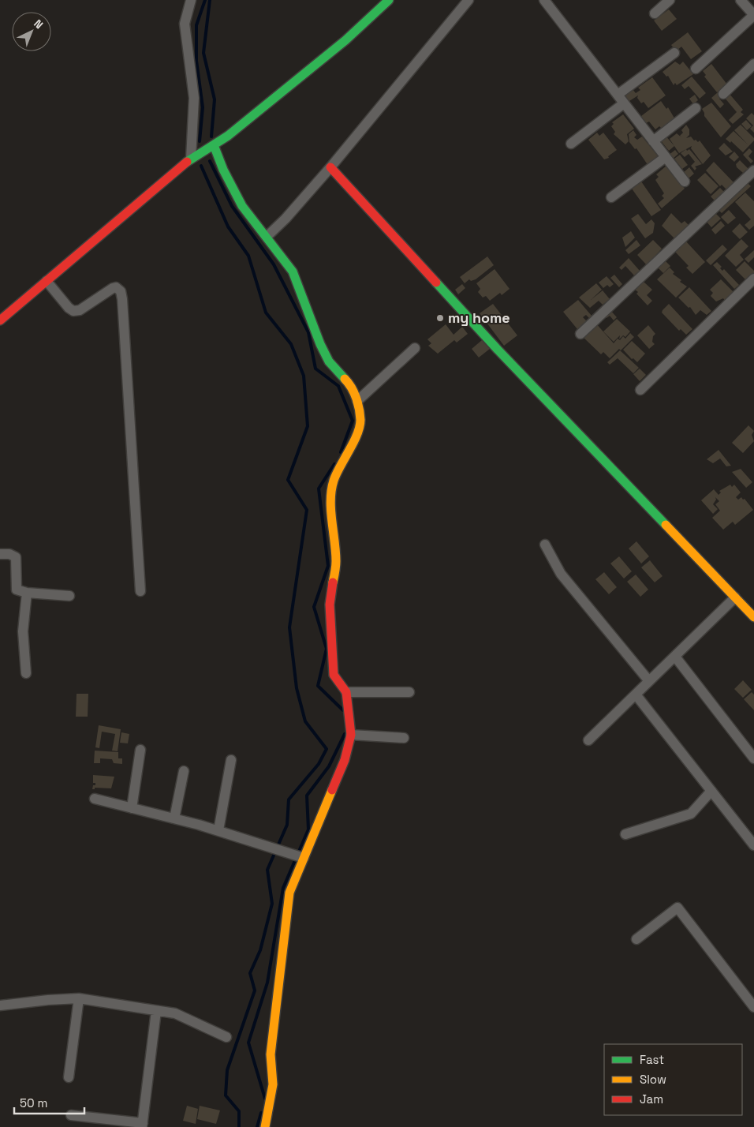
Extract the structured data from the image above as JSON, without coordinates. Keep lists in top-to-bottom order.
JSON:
{
  "places": ["my home"],
  "legend": ["Fast", "Slow", "Jam"],
  "scale_bar": "50 m",
  "north": "top right"
}
